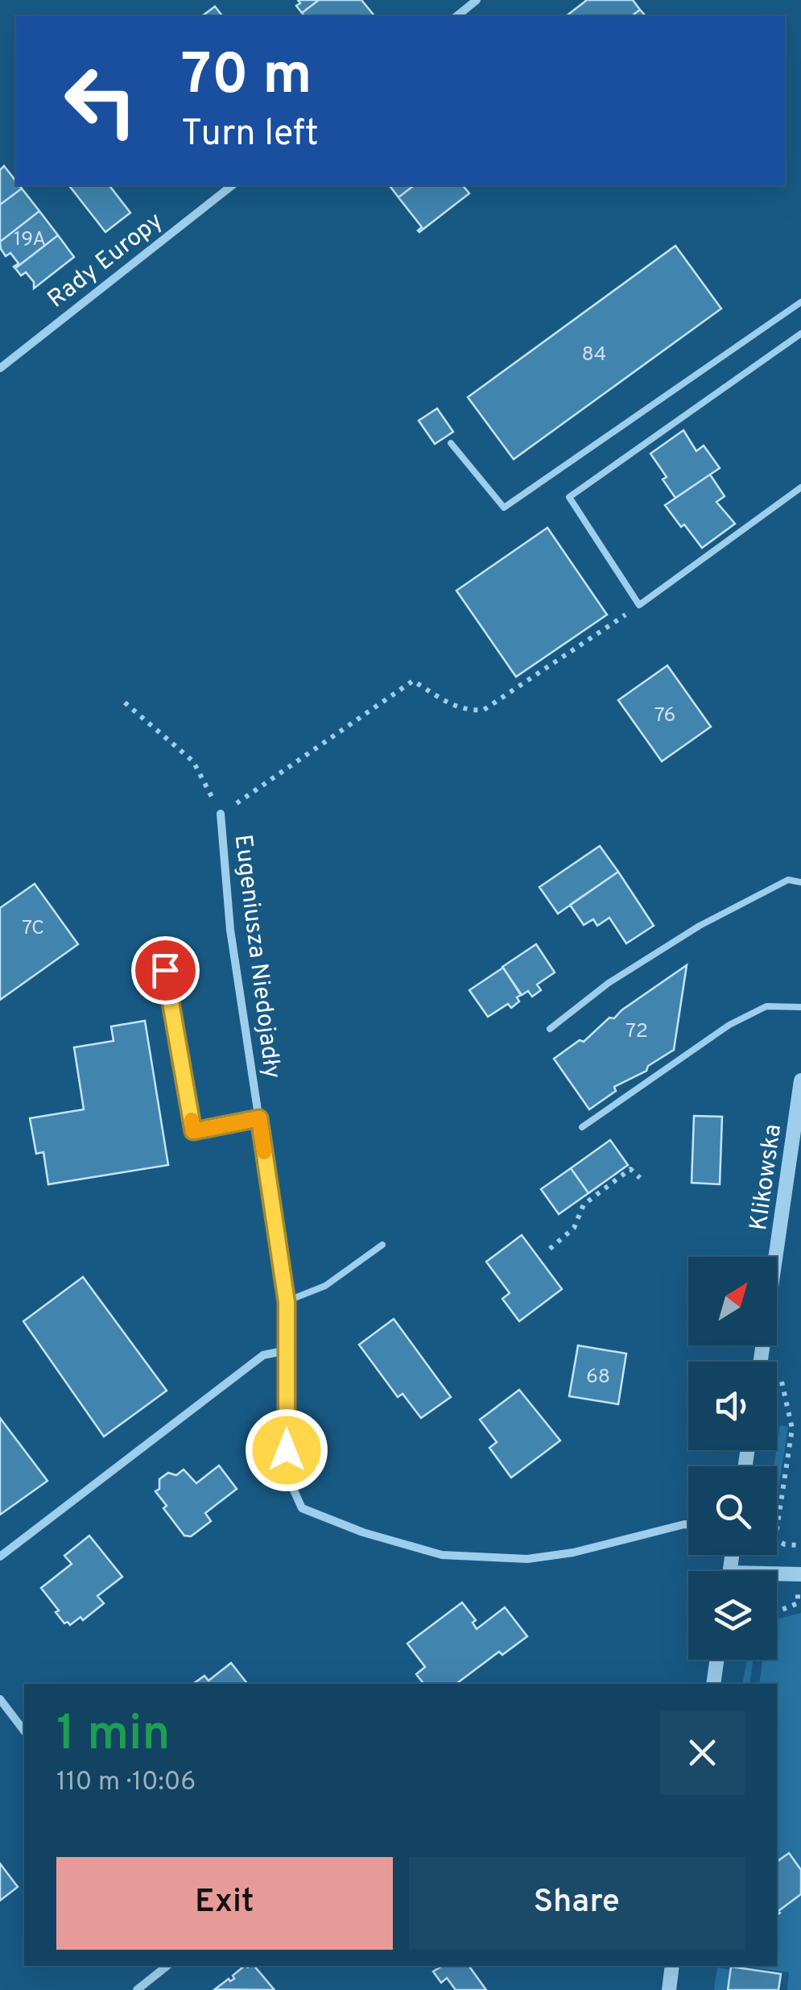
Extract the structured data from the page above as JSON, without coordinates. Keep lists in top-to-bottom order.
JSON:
{
  "streets": {
    "street": ["Rady Europy", "Eugeniusza Niedojadły", "Klikowska"]
  },
  "house_numbers": [
    "19A",
    "84",
    "76",
    "7C",
    "72",
    "68"
  ],
  "north": "top right",
  "page": {
    "turn": ["70 m", "Turn left"],
    "heading": ["1 min", "110 m · 10:06"],
    "buttons": ["Exit", "Share"]
  }
}
